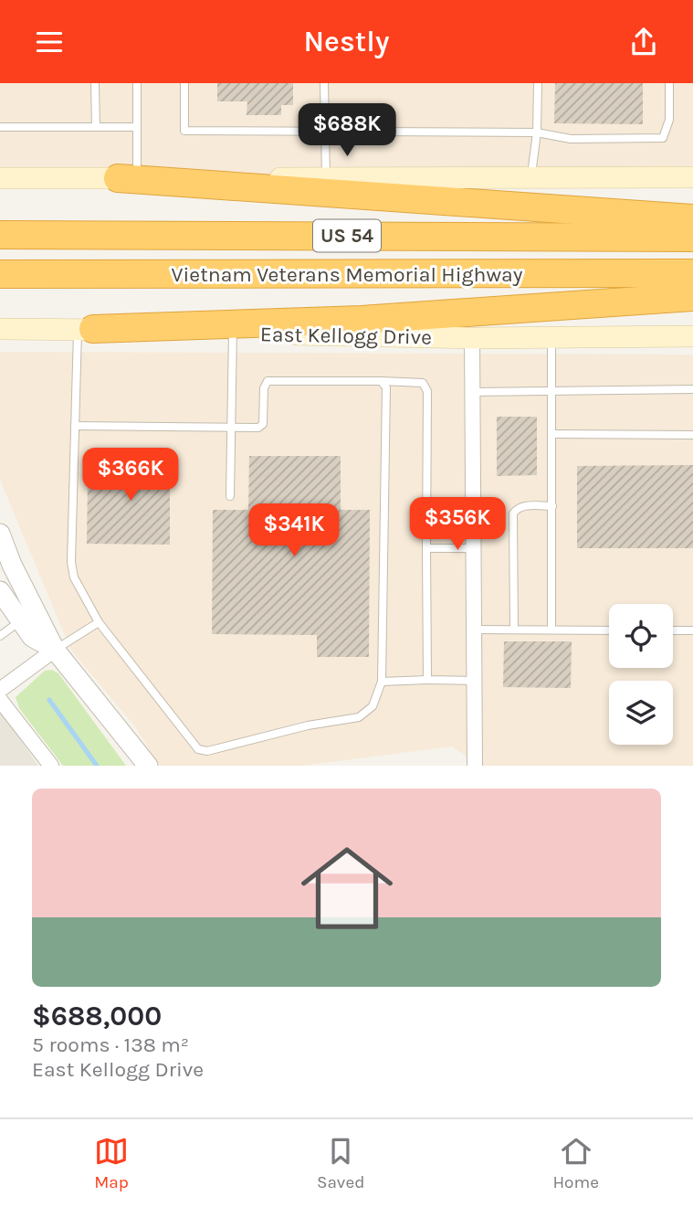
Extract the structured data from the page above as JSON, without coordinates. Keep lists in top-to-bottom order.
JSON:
{
  "streets": {
    "highway": ["US 54", "Vietnam Veterans Memorial Highway"],
    "main road": ["East Kellogg Drive"]
  },
  "page": {
    "header": "Nestly",
    "price": [
      "$688K",
      "$366K",
      "$356K",
      "$341K"
    ],
    "list": [
      {
        "name": "$688,000",
        "note": "5 rooms · 138 m² · East Kellogg Drive"
      }
    ],
    "tabs": ["Map", "Saved", "Home"]
  }
}
